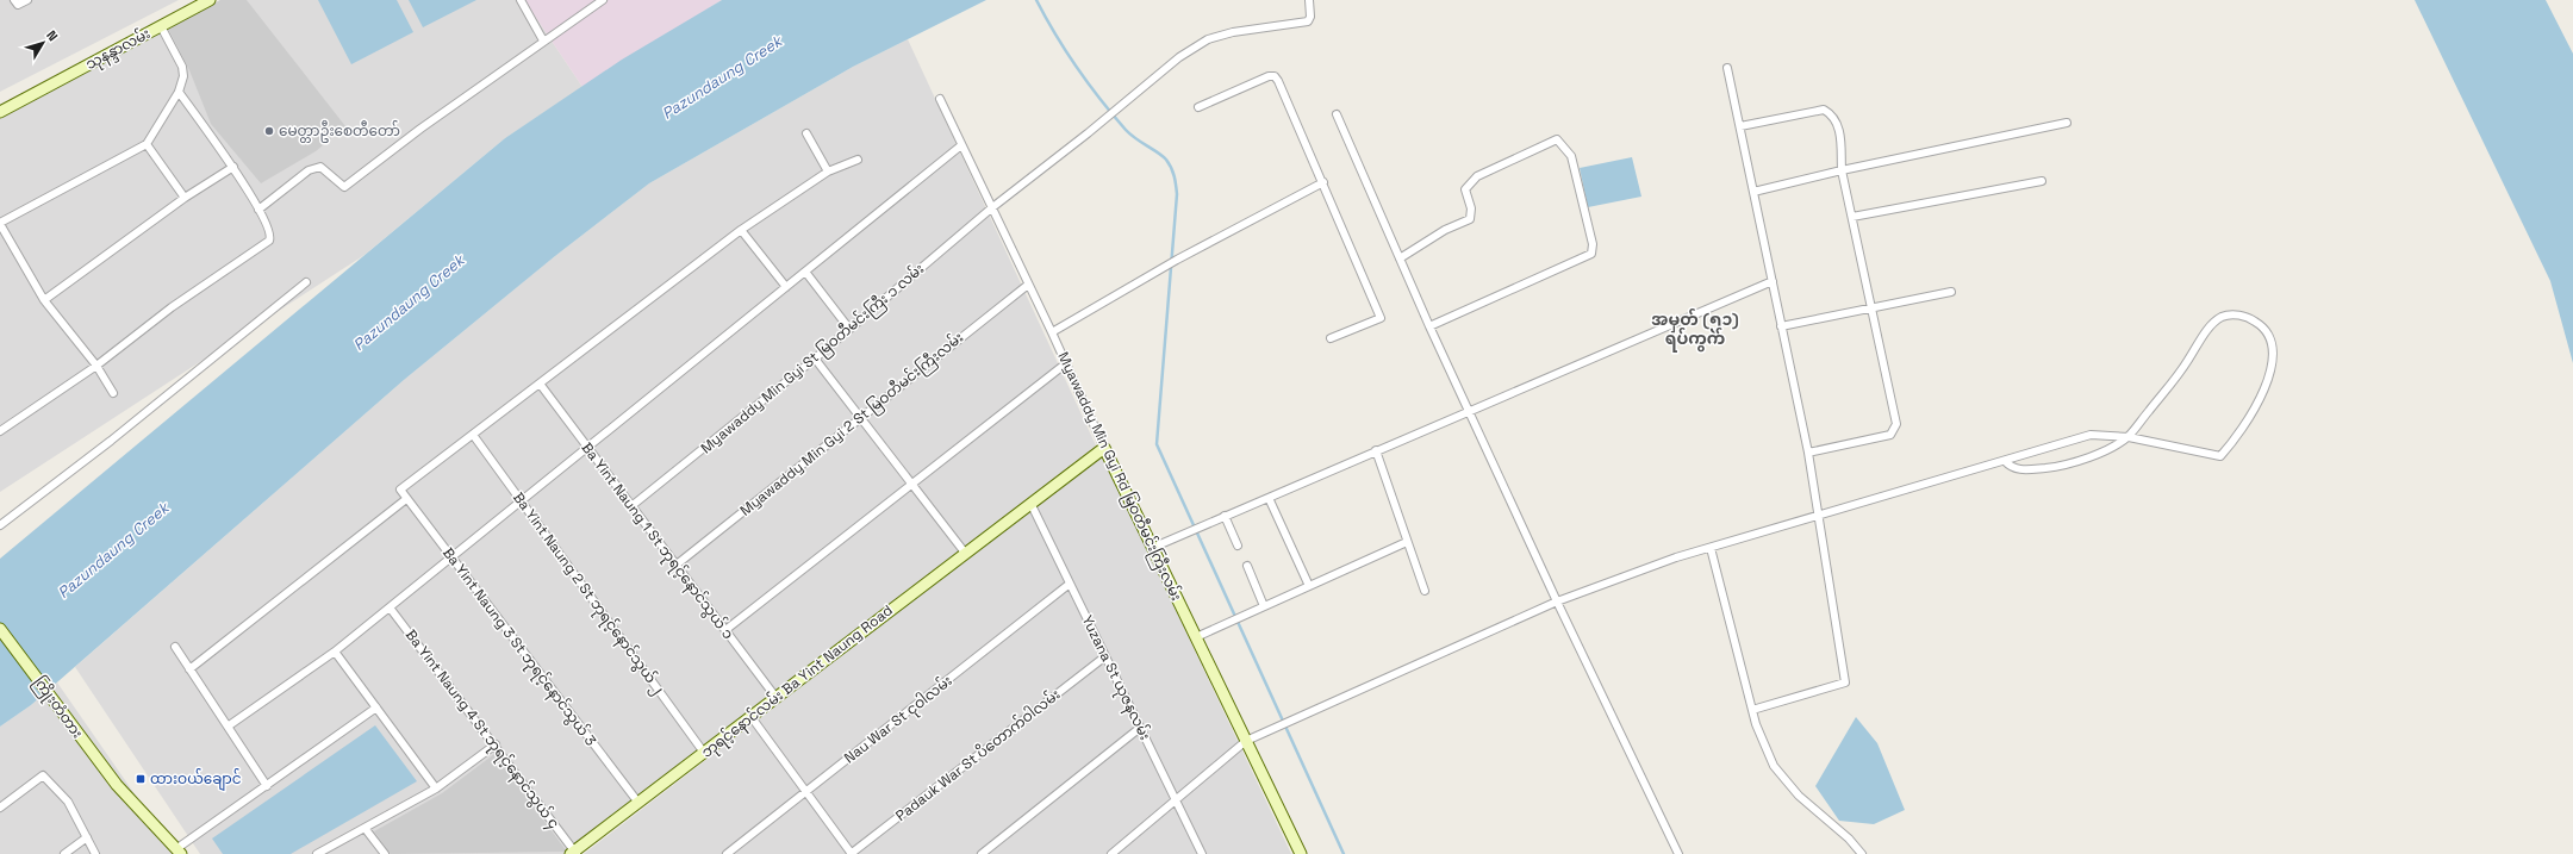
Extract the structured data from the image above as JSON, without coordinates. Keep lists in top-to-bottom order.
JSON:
{
  "streets": {
    "main road": [
      "သုနန္ဒာလမ်း",
      "Myawaddy Min Gyi Rd မြဝတီမင်းကြီးလမ်း",
      "ဘုရင့်နောင်လမ်း Ba Yint Naung Road",
      "ကြိုးတံတား"
    ],
    "street": [
      "Myawaddy Min Gyi St မြဝတီမင်းကြီး ၁ လမ်း",
      "Myawaddy Min Gyi 2 St မြဝတီမင်းကြီးလမ်း",
      "Ba Yint Naung 1 St ဘုရင့်နောင်သွယ် ၁",
      "Ba Yint Naung 2 St ဘုရင့်နောင်သွယ် ၂",
      "Ba Yint Naung 3 St ဘုရင့်နောင်သွယ် 3",
      "Yuzana St ယုဇနလမ်း",
      "Nau War St ငုဝါလမ်း",
      "Ba Yint Naung 4 St ဘုရင့်နောင်သွယ် ၄",
      "Padauk War St ပိတောက်ဝါလမ်း"
    ]
  },
  "crossings": [
    ["Myawaddy Min Gyi St မြဝတီမင်းကြီး ၁ လမ်း", "Myawaddy Min Gyi Rd မြဝတီမင်းကြီးလမ်း"],
    ["Myawaddy Min Gyi St မြဝတီမင်းကြီး ၁ လမ်း", "Ba Yint Naung 1 St ဘုရင့်နောင်သွယ် ၁"],
    ["Myawaddy Min Gyi 2 St မြဝတီမင်းကြီးလမ်း", "Myawaddy Min Gyi Rd မြဝတီမင်းကြီးလမ်း"],
    ["Myawaddy Min Gyi 2 St မြဝတီမင်းကြီးလမ်း", "Ba Yint Naung 1 St ဘုရင့်နောင်သွယ် ၁"],
    ["Myawaddy Min Gyi Rd မြဝတီမင်းကြီးလမ်း", "ဘုရင့်နောင်လမ်း Ba Yint Naung Road"],
    ["Ba Yint Naung 1 St ဘုရင့်နောင်သွယ် ၁", "ဘုရင့်နောင်လမ်း Ba Yint Naung Road"],
    ["Ba Yint Naung 2 St ဘုရင့်နောင်သွယ် ၂", "Ba Yint Naung 3 St ဘုရင့်နောင်သွယ် 3"],
    ["Ba Yint Naung 2 St ဘုရင့်နောင်သွယ် ၂", "ဘုရင့်နောင်လမ်း Ba Yint Naung Road"],
    ["Ba Yint Naung 3 St ဘုရင့်နောင်သွယ် 3", "ဘုရင့်နောင်လမ်း Ba Yint Naung Road"],
    ["Yuzana St ယုဇနလမ်း", "ဘုရင့်နောင်လမ်း Ba Yint Naung Road"],
    ["Yuzana St ယုဇနလမ်း", "Nau War St ငုဝါလမ်း"],
    ["Yuzana St ယုဇနလမ်း", "Padauk War St ပိတောက်ဝါလမ်း"],
    ["ဘုရင့်နောင်လမ်း Ba Yint Naung Road", "Ba Yint Naung 4 St ဘုရင့်နောင်သွယ် ၄"]
  ],
  "districts": ["အမှတ် (၅၁) ရပ်ကွက်"],
  "water": ["Pazundaung Creek"],
  "places": {
    "other": ["မေတ္တာဦးစေတီတော်"],
    "transit": ["ထားဝယ်ချောင်"]
  },
  "north": "top right"
}
